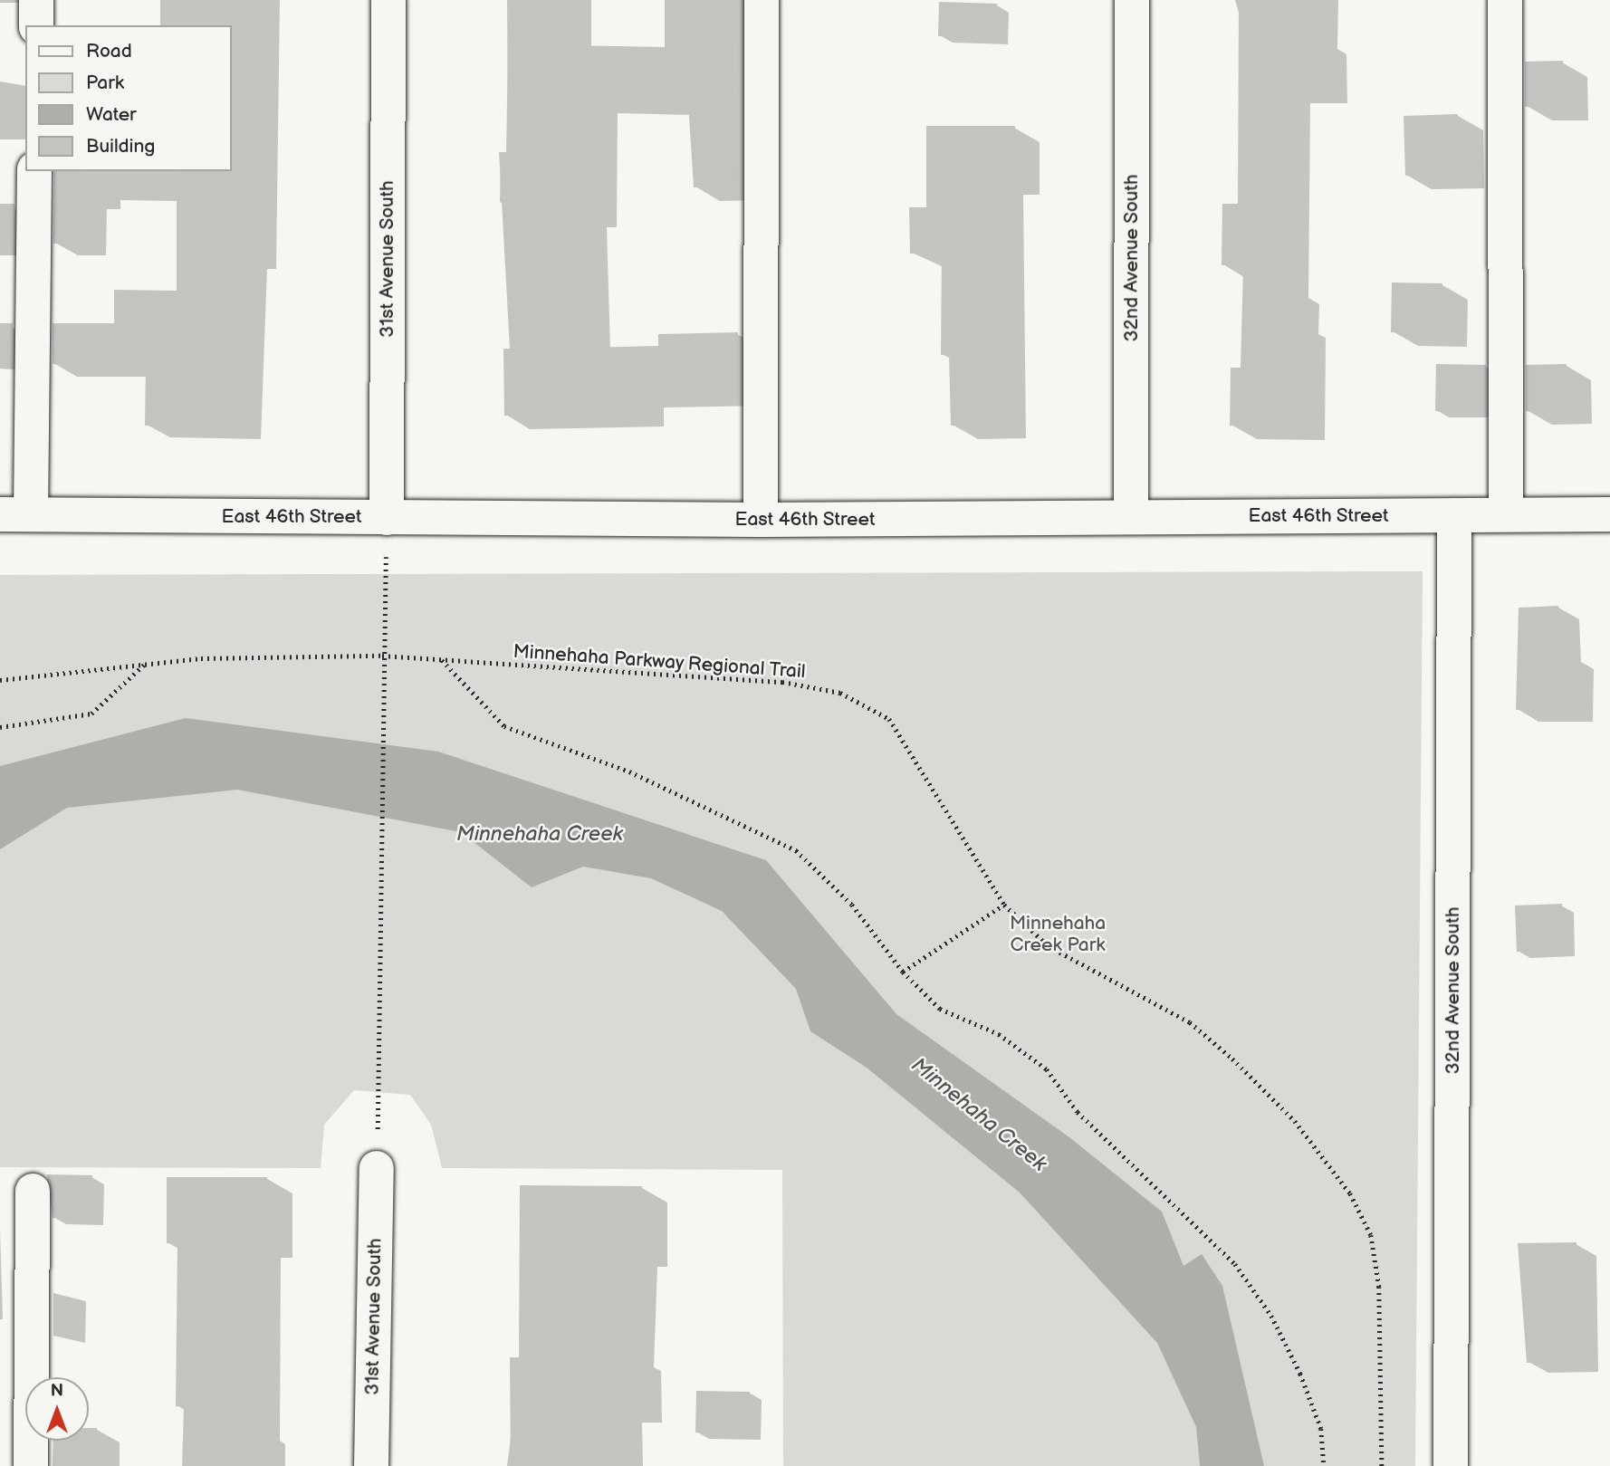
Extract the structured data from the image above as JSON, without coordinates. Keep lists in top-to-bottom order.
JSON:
{
  "streets": {
    "street": ["32nd Avenue South", "31st Avenue South", "East 46th Street"],
    "path": ["Minnehaha Parkway Regional Trail"]
  },
  "crossings": [
    ["32nd Avenue South", "East 46th Street"],
    ["31st Avenue South", "East 46th Street"]
  ],
  "water": ["Minnehaha Creek"],
  "parks": ["Minnehaha Creek Park"],
  "legend": [
    "Road",
    "Park",
    "Water",
    "Building"
  ],
  "north": "top"
}
